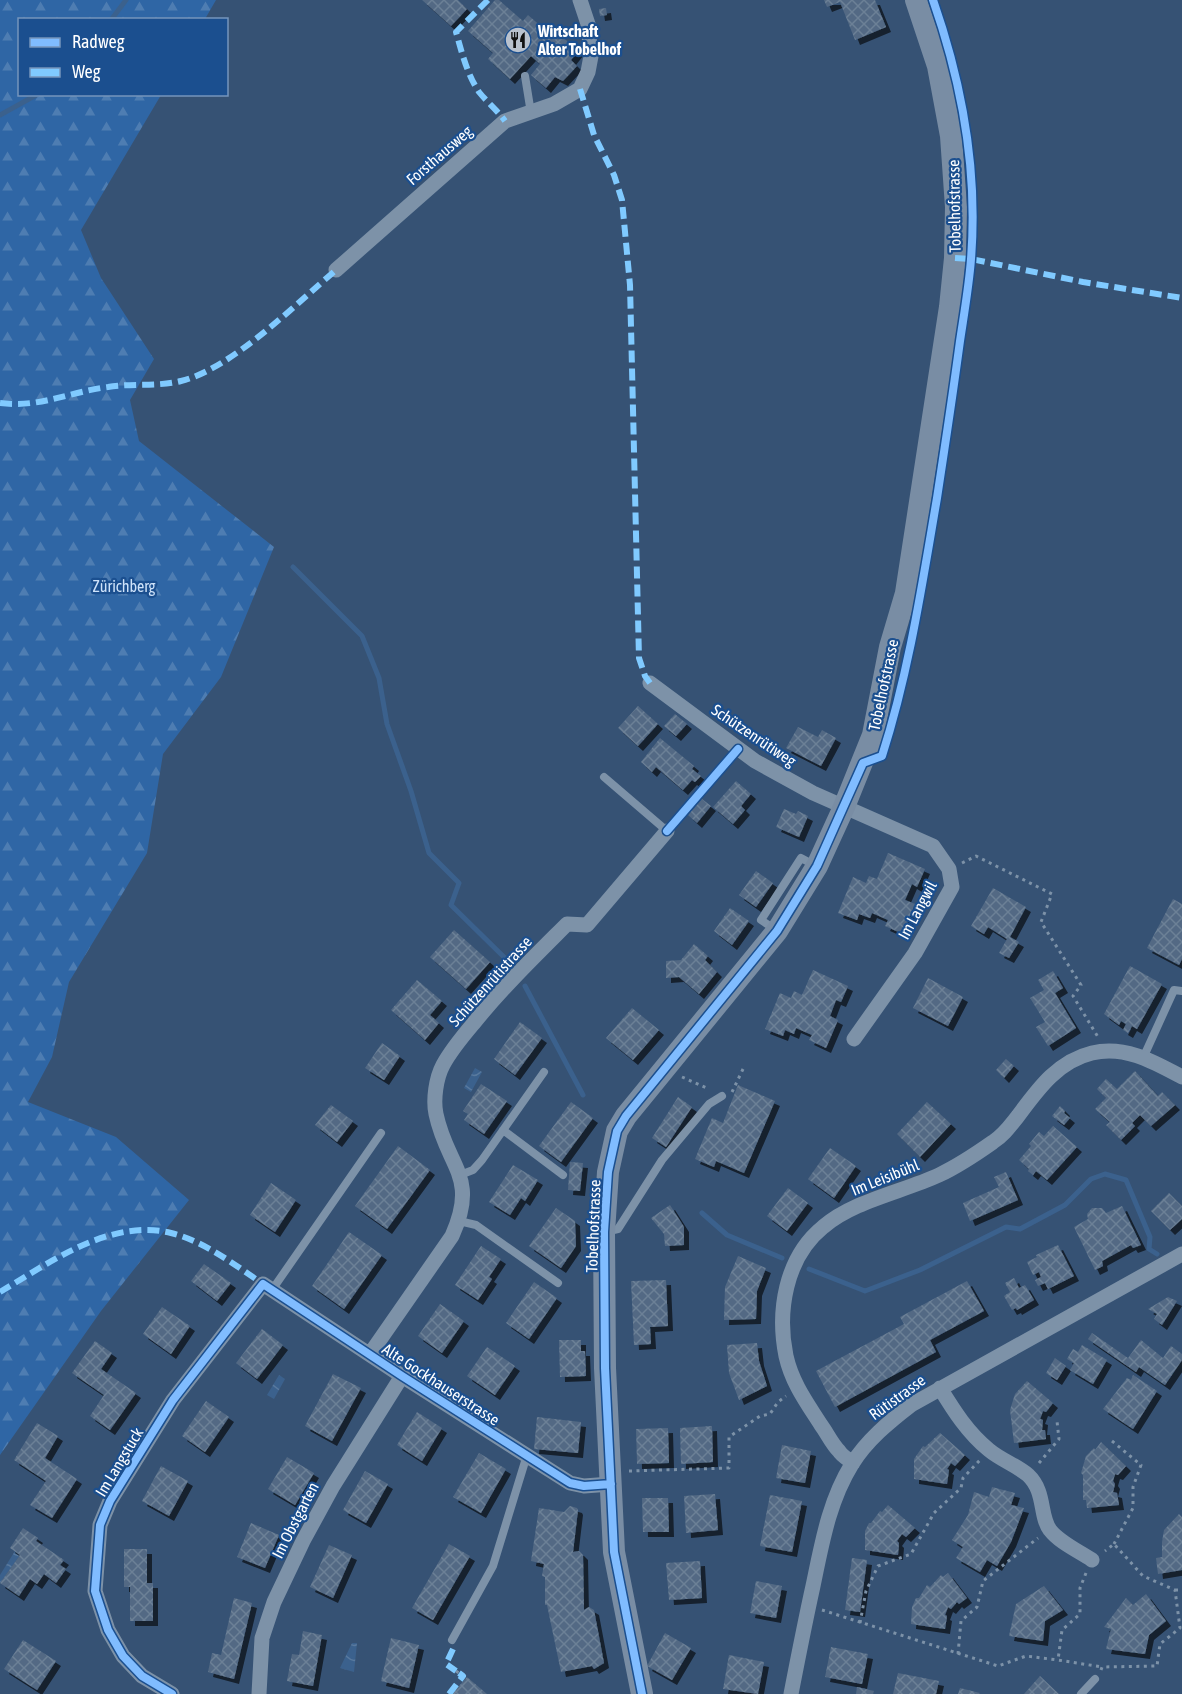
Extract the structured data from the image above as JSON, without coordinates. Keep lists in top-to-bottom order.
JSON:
{
  "streets": {
    "main road": ["Tobelhofstrasse"],
    "street": [
      "Forsthausweg",
      "Schützenrütiweg",
      "Im Langwil",
      "Schützenrütistrasse",
      "Im Leisibühl",
      "Alte Gockhauserstrasse",
      "Rütistrasse",
      "Im Langstuck",
      "Im Obstgarten"
    ]
  },
  "crossings": [
    ["Tobelhofstrasse", "Schützenrütiweg"],
    ["Tobelhofstrasse", "Im Langwil"],
    ["Tobelhofstrasse", "Alte Gockhauserstrasse"],
    ["Schützenrütiweg", "Im Langwil"],
    ["Schützenrütistrasse", "Alte Gockhauserstrasse"],
    ["Im Leisibühl", "Rütistrasse"],
    ["Alte Gockhauserstrasse", "Im Langstuck"],
    ["Alte Gockhauserstrasse", "Im Obstgarten"]
  ],
  "parks": ["Zürichberg"],
  "places": {
    "restaurant": ["Wirtschaft Alter Tobelhof"]
  },
  "legend": ["Radweg", "Weg"]
}
